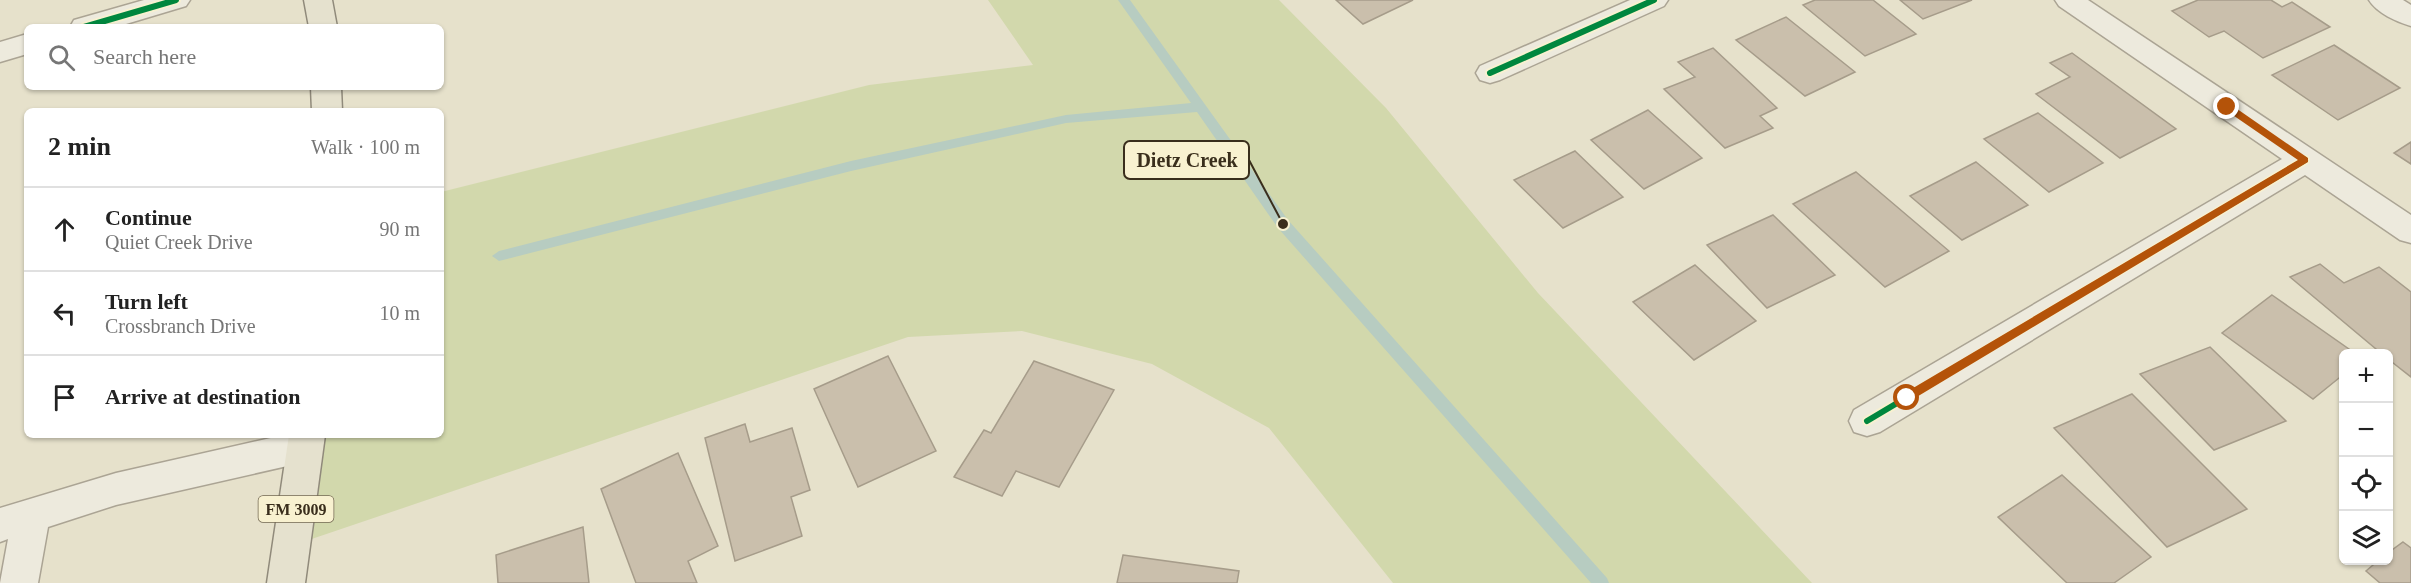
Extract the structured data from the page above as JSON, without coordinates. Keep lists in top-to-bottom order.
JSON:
{
  "streets": {
    "main road": ["FM 3009"]
  },
  "places": ["Dietz Creek"],
  "page": {
    "search": "Search here",
    "heading": ["2 min", "Walk · 100 m"],
    "list": [
      ["Continue", "Quiet Creek Drive", "90 m"],
      ["Turn left", "Crossbranch Drive", "10 m"],
      "Arrive at destination"
    ],
    "map_buttons": ["+", "−"]
  }
}
